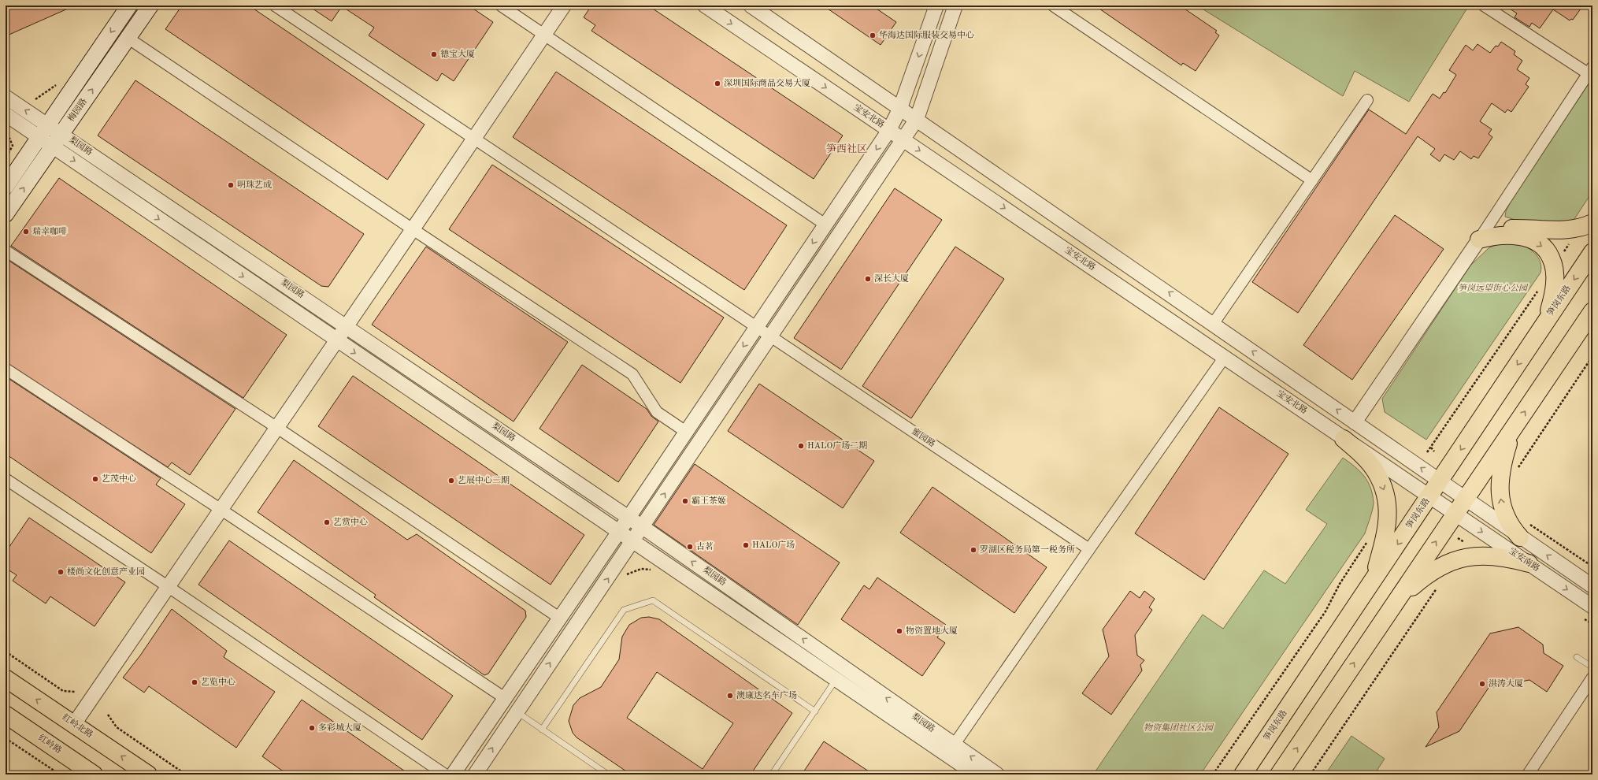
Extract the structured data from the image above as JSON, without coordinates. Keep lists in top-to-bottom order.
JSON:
{
  "streets": {
    "main road": [
      "梅园路",
      "笋岗东路",
      "红岭北路",
      "红岭路"
    ],
    "street": [
      "宝安北路",
      "梨园路",
      "蜜园路",
      "宝安南路"
    ]
  },
  "crossings": [
    ["梅园路", "梨园路"],
    ["宝安北路", "笋岗东路"],
    ["宝安北路", "宝安南路"]
  ],
  "one_way": ["红岭北路"],
  "districts": ["笋西社区"],
  "parks": ["笋岗远望街心公园", "物资集团社区公园"],
  "places": [
    "华海达国际服装交易中心",
    "德宝大厦",
    "深圳国际商品交易大厦",
    "明珠艺成",
    "瑞幸咖啡",
    "深长大厦",
    "HALO广场二期",
    "艺茂中心",
    "艺展中心二期",
    "霸王茶姬",
    "艺赏中心",
    "HALO广场",
    "古茗",
    "罗湖区税务局第一税务所",
    "楼尚文化创意产业园",
    "物资置地大厦",
    "艺览中心",
    "洪涛大厦",
    "澳康达名车广场",
    "多彩城大厦"
  ]
}
